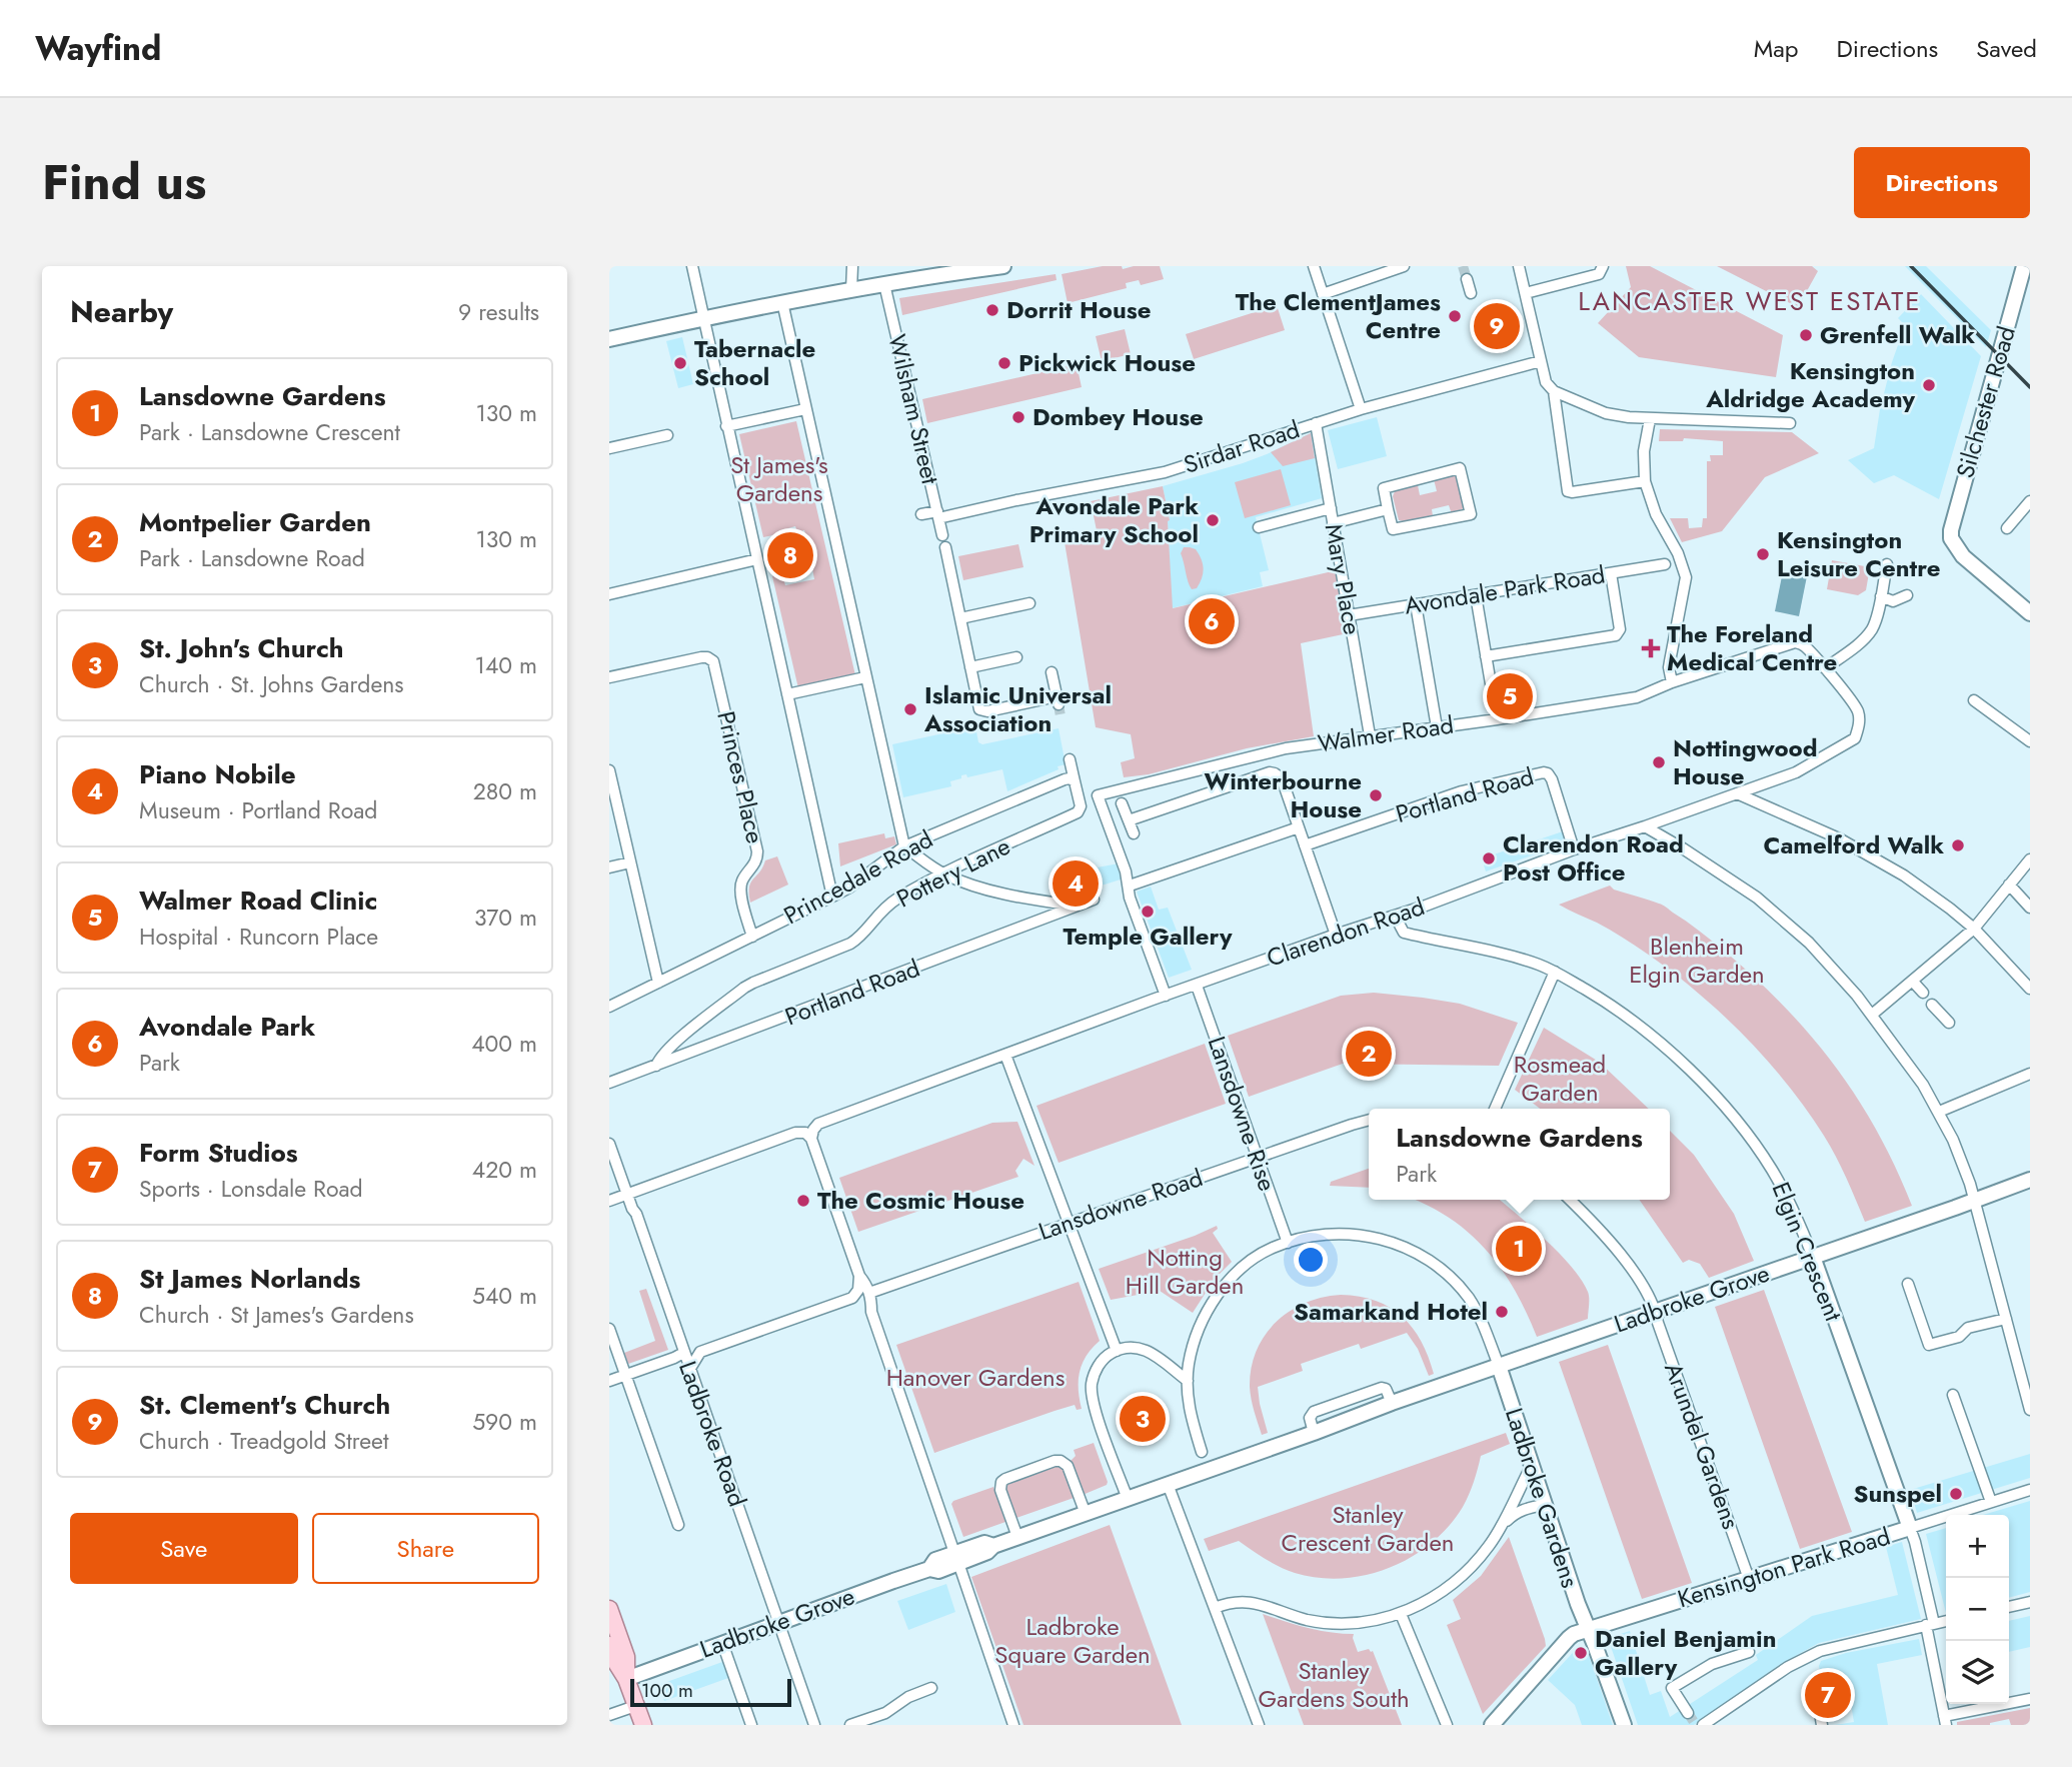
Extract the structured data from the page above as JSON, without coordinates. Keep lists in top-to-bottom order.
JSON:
{
  "streets": {
    "main road": [
      "Silchester Road",
      "Elgin Crescent",
      "Ladbroke Grove",
      "Ladbroke Gardens",
      "Kensington Park Road"
    ],
    "street": [
      "Wilsham Street",
      "Sirdar Road",
      "Mary Place",
      "Avondale Park Road",
      "Walmer Road",
      "Princes Place",
      "Portland Road",
      "Pottery Lane",
      "Princedale Road",
      "Clarendon Road",
      "Lansdowne Rise",
      "Lansdowne Road",
      "Ladbroke Road",
      "Arundel Gardens"
    ]
  },
  "crossings": [
    ["Wilsham Street", "Sirdar Road"],
    ["Sirdar Road", "Mary Place"],
    ["Mary Place", "Avondale Park Road"],
    ["Mary Place", "Walmer Road"],
    ["Walmer Road", "Clarendon Road"],
    ["Princes Place", "Princedale Road"],
    ["Portland Road", "Pottery Lane"],
    ["Portland Road", "Clarendon Road"],
    ["Pottery Lane", "Princedale Road"],
    ["Clarendon Road", "Lansdowne Rise"],
    ["Clarendon Road", "Elgin Crescent"],
    ["Lansdowne Rise", "Lansdowne Road"],
    ["Elgin Crescent", "Ladbroke Grove"],
    ["Elgin Crescent", "Kensington Park Road"],
    ["Ladbroke Grove", "Ladbroke Road"],
    ["Ladbroke Grove", "Arundel Gardens"],
    ["Ladbroke Grove", "Ladbroke Gardens"],
    ["Arundel Gardens", "Kensington Park Road"],
    ["Ladbroke Gardens", "Kensington Park Road"]
  ],
  "districts": ["LANCASTER WEST ESTATE"],
  "parks": [
    "St James's Gardens",
    "Blenheim Elgin Garden",
    "Rosmead Garden",
    "Notting Hill Garden",
    "Hanover Gardens",
    "Stanley Crescent Garden",
    "Ladbroke Square Garden",
    "Stanley Gardens South"
  ],
  "places": {
    "other": [
      "Dorrit House",
      "The ClementJames Centre",
      "Grenfell Walk",
      "Tabernacle School",
      "Pickwick House",
      "Kensington Aldridge Academy",
      "Dombey House",
      "Avondale Park Primary School",
      "Kensington Leisure Centre",
      "Islamic Universal Association",
      "Nottingwood House",
      "Winterbourne House",
      "Camelford Walk",
      "Clarendon Road Post Office",
      "Temple Gallery",
      "The Cosmic House",
      "Samarkand Hotel",
      "Sunspel",
      "Daniel Benjamin Gallery"
    ],
    "health": ["The Foreland Medical Centre"]
  },
  "scale_bar": "100 m",
  "page": {
    "header": "Wayfind",
    "nav": ["Map", "Directions", "Saved"],
    "title": "Find us",
    "buttons": [
      "Directions",
      ["Save", "Share"]
    ],
    "heading": ["Nearby", "9 results"],
    "pins": [
      "9",
      "8",
      "6",
      "5",
      "4",
      "2",
      "1",
      "3",
      "7"
    ],
    "list": [
      {
        "mark": "1",
        "name": "Lansdowne Gardens",
        "note": "Park · Lansdowne Crescent",
        "value": "130 m"
      },
      {
        "mark": "2",
        "name": "Montpelier Garden",
        "note": "Park · Lansdowne Road",
        "value": "130 m"
      },
      {
        "mark": "3",
        "name": "St. John's Church",
        "note": "Church · St. Johns Gardens",
        "value": "140 m"
      },
      {
        "mark": "4",
        "name": "Piano Nobile",
        "note": "Museum · Portland Road",
        "value": "280 m"
      },
      {
        "mark": "5",
        "name": "Walmer Road Clinic",
        "note": "Hospital · Runcorn Place",
        "value": "370 m"
      },
      {
        "mark": "6",
        "name": "Avondale Park",
        "note": "Park",
        "value": "400 m"
      },
      {
        "mark": "7",
        "name": "Form Studios",
        "note": "Sports · Lonsdale Road",
        "value": "420 m"
      },
      {
        "mark": "8",
        "name": "St James Norlands",
        "note": "Church · St James's Gardens",
        "value": "540 m"
      },
      {
        "mark": "9",
        "name": "St. Clement's Church",
        "note": "Church · Treadgold Street",
        "value": "590 m"
      }
    ],
    "popup": ["Lansdowne Gardens", "Park"],
    "map_buttons": ["+", "−"],
    "scale": "100 m"
  }
}
